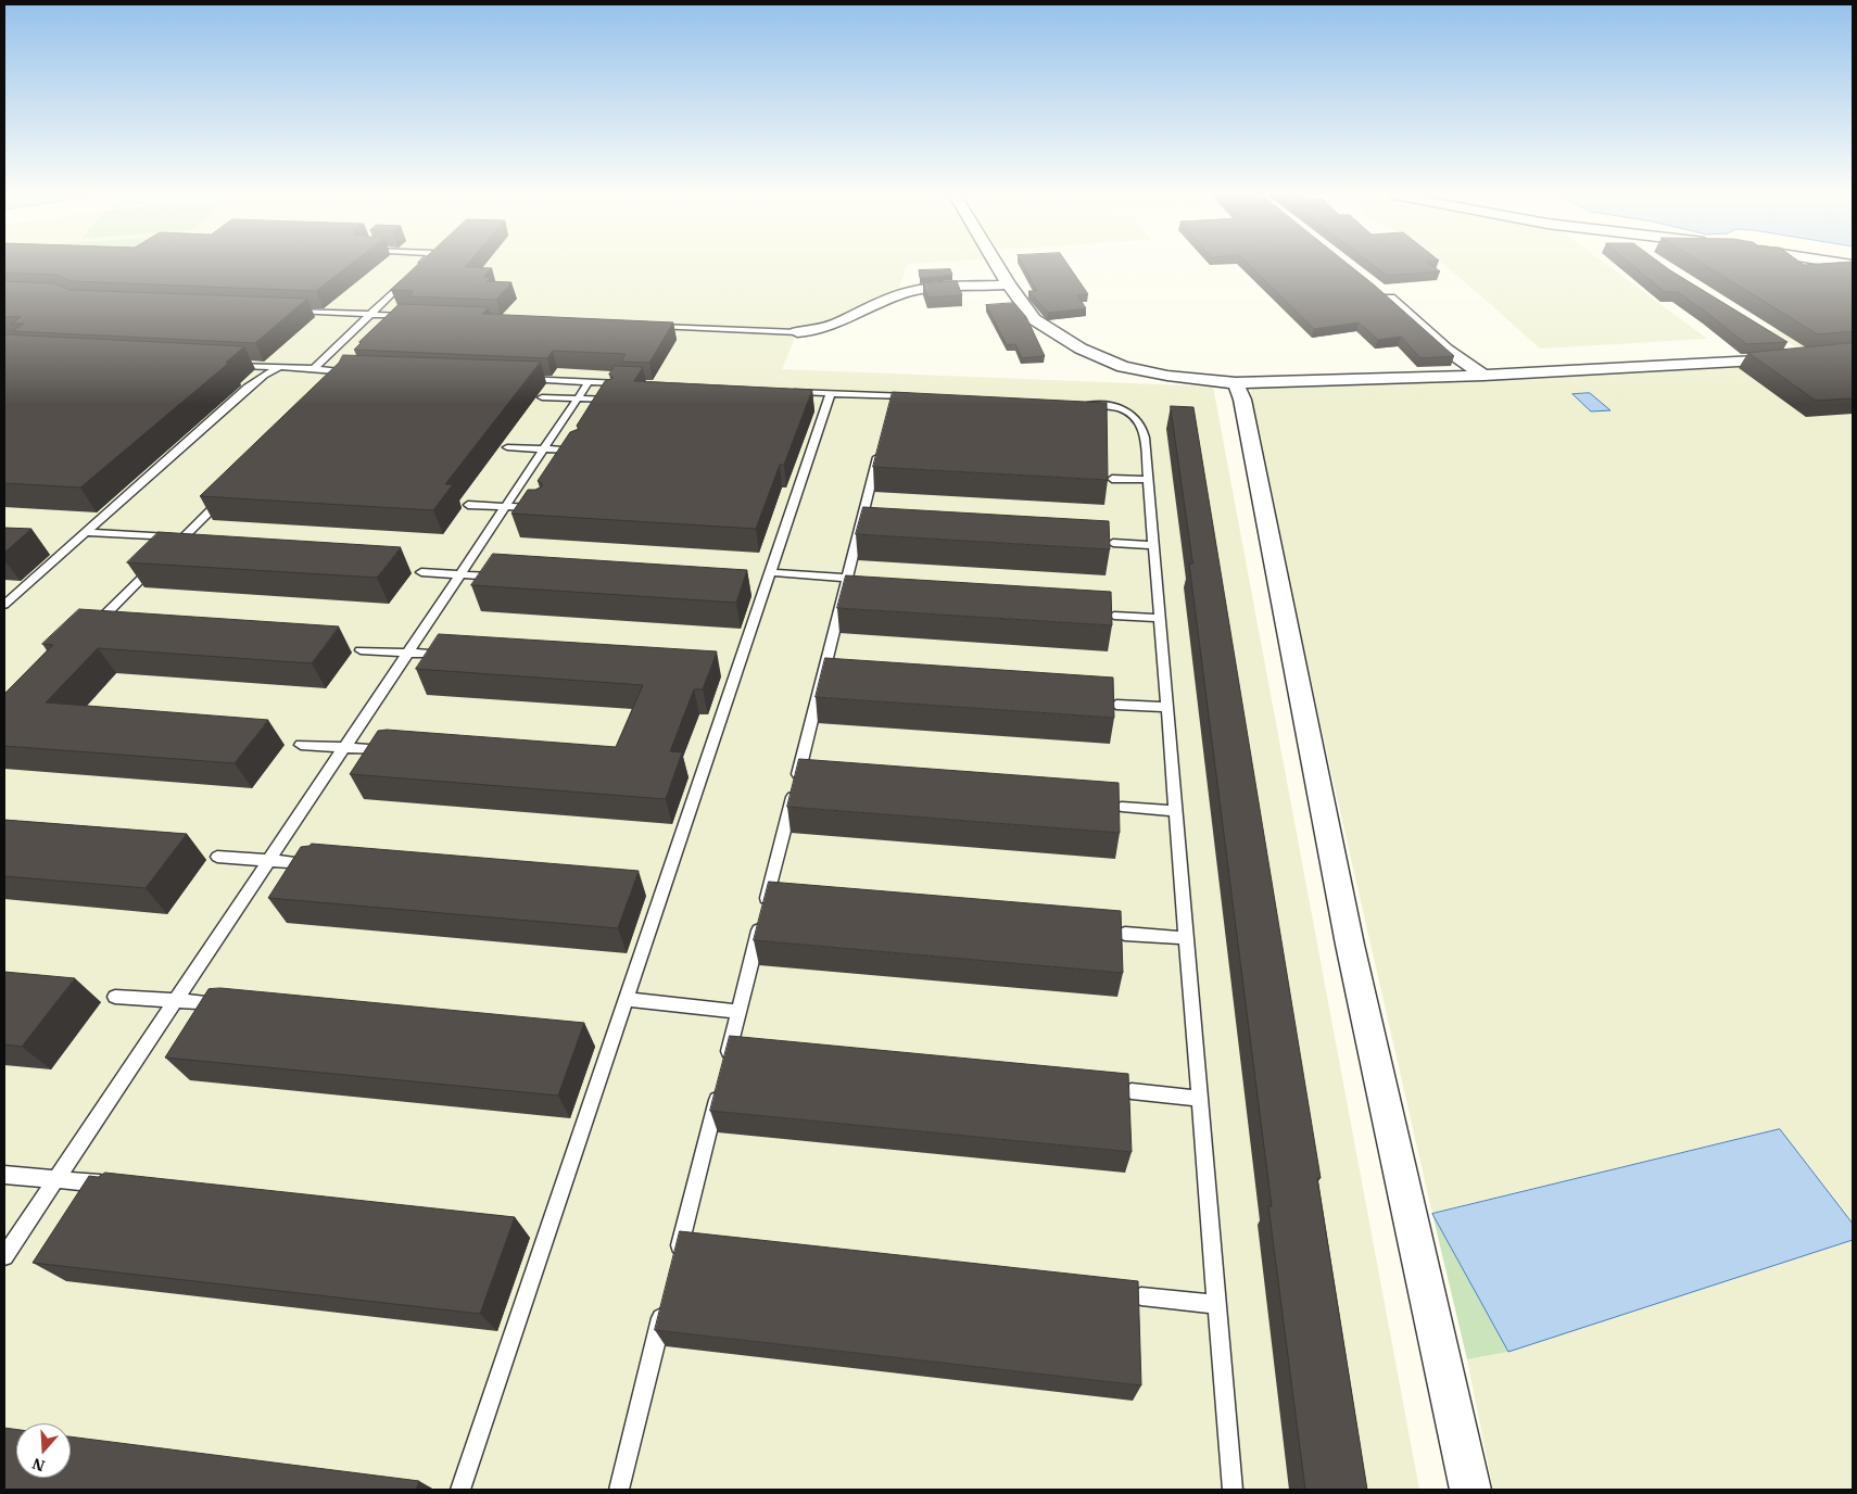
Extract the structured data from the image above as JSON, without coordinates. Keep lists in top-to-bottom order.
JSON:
{
  "north": "bottom"
}
